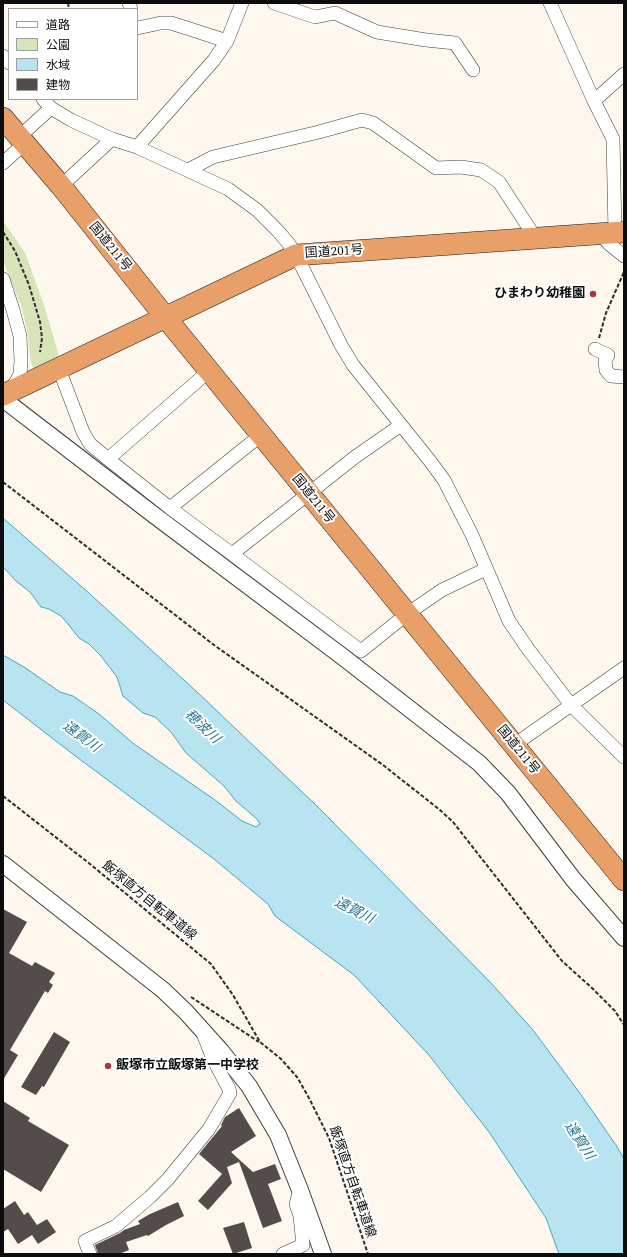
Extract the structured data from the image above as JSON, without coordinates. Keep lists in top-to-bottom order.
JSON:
{
  "streets": {
    "highway": ["国道211号", "国道201号"],
    "path": ["飯塚直方自転車道線"]
  },
  "crossings": [
    ["国道211号", "国道201号"]
  ],
  "water": ["穂波川", "遠賀川"],
  "places": ["ひまわり幼稚園", "飯塚市立飯塚第一中学校"],
  "legend": [
    "道路",
    "公園",
    "水域",
    "建物"
  ]
}
